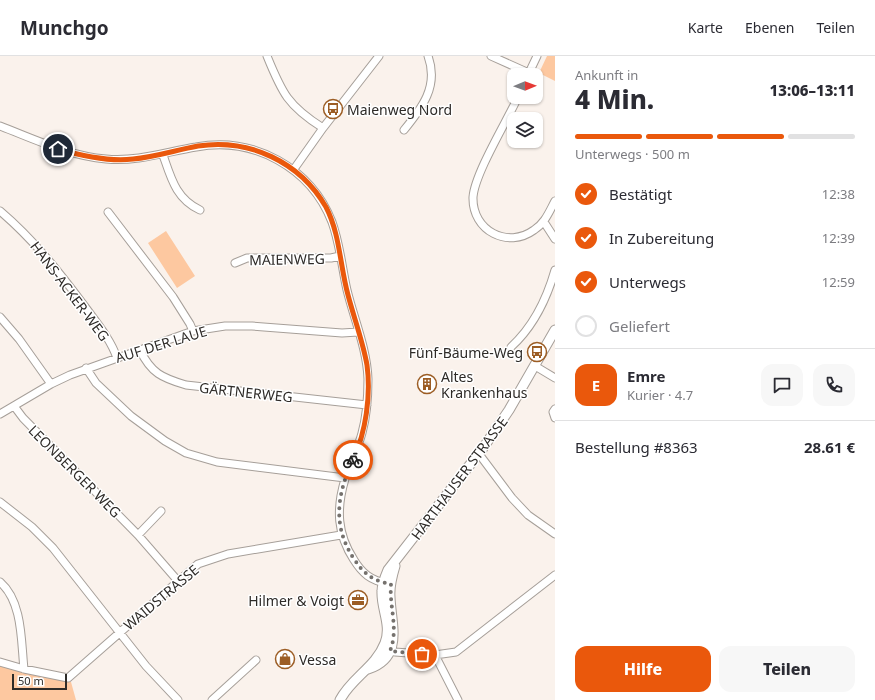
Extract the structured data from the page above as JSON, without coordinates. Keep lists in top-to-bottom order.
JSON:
{
  "streets": {
    "street": [
      "MAIENWEG",
      "HANS-ACKER-WEG",
      "AUF DER LAUE",
      "GÄRTNERWEG",
      "LEONBERGER WEG",
      "HARTHAUSER STRASSE",
      "WAIDSTRASSE"
    ]
  },
  "crossings": [
    ["MAIENWEG", "AUF DER LAUE"],
    ["MAIENWEG", "GÄRTNERWEG"],
    ["MAIENWEG", "HARTHAUSER STRASSE"],
    ["MAIENWEG", "WAIDSTRASSE"],
    ["HANS-ACKER-WEG", "AUF DER LAUE"],
    ["AUF DER LAUE", "GÄRTNERWEG"],
    ["AUF DER LAUE", "LEONBERGER WEG"],
    ["LEONBERGER WEG", "WAIDSTRASSE"]
  ],
  "places": {
    "bus stop": ["Maienweg Nord", "Fünf-Bäume-Weg"],
    "building": ["Altes Krankenhaus"],
    "office": ["Hilmer & Voigt"],
    "shop": ["Vessa"]
  },
  "scale_bar": "50 m",
  "north": "right",
  "page": {
    "header": "Munchgo",
    "nav": ["Karte", "Ebenen", "Teilen"],
    "heading": ["4 Min.", "Ankunft in", "13:06–13:11"],
    "panel": [
      "Emre",
      "Kurier · 4.7",
      "Bestellung #8363",
      "28.61 €"
    ],
    "bar": "Unterwegs · 500 m",
    "list": [
      ["Bestätigt", "12:38"],
      ["In Zubereitung", "12:39"],
      ["Unterwegs", "12:59"],
      "Geliefert"
    ],
    "round": "E",
    "buttons": ["Hilfe", "Teilen"],
    "scale": "50 m"
  }
}
